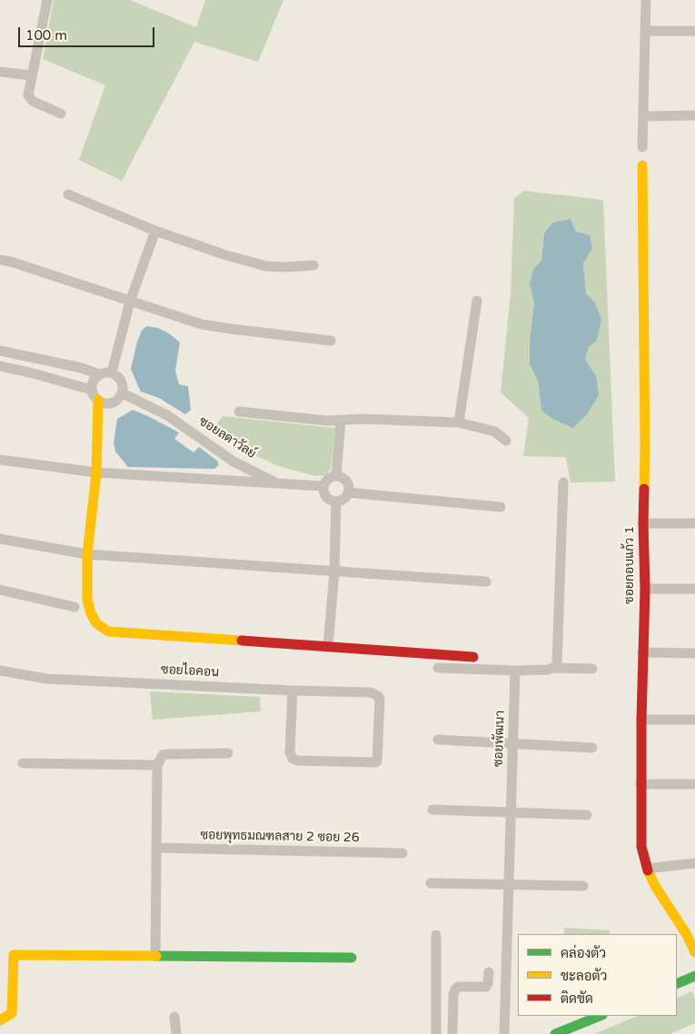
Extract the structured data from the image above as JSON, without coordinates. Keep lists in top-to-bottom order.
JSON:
{
  "streets": {
    "street": [
      "ซอยลดาวัลย์",
      "ซอยกอบแก้ว 1",
      "ซอยไอคอน",
      "ซอยพัฒนา",
      "ซอยพุทธมณฑลสาย 2 ซอย 26"
    ]
  },
  "legend": ["คล่องตัว", "ชะลอตัว", "ติดขัด"],
  "scale_bar": "100 m"
}
